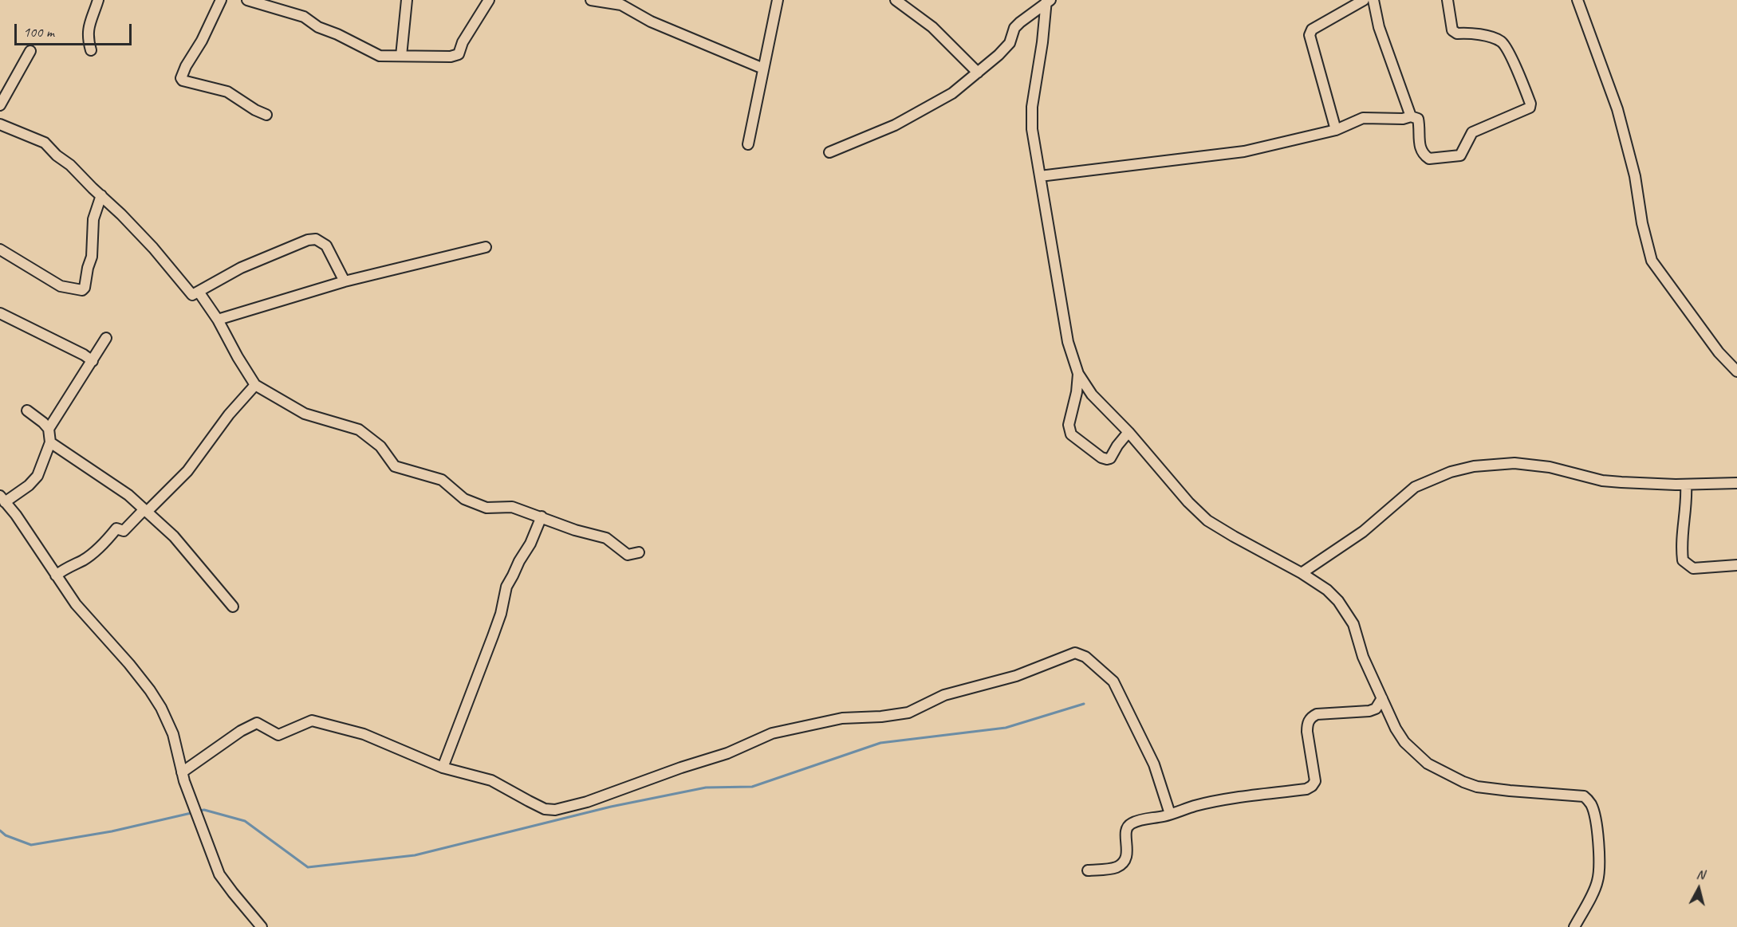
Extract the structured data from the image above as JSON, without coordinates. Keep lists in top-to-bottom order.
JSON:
{
  "scale_bar": "100 m",
  "north": "top"
}
